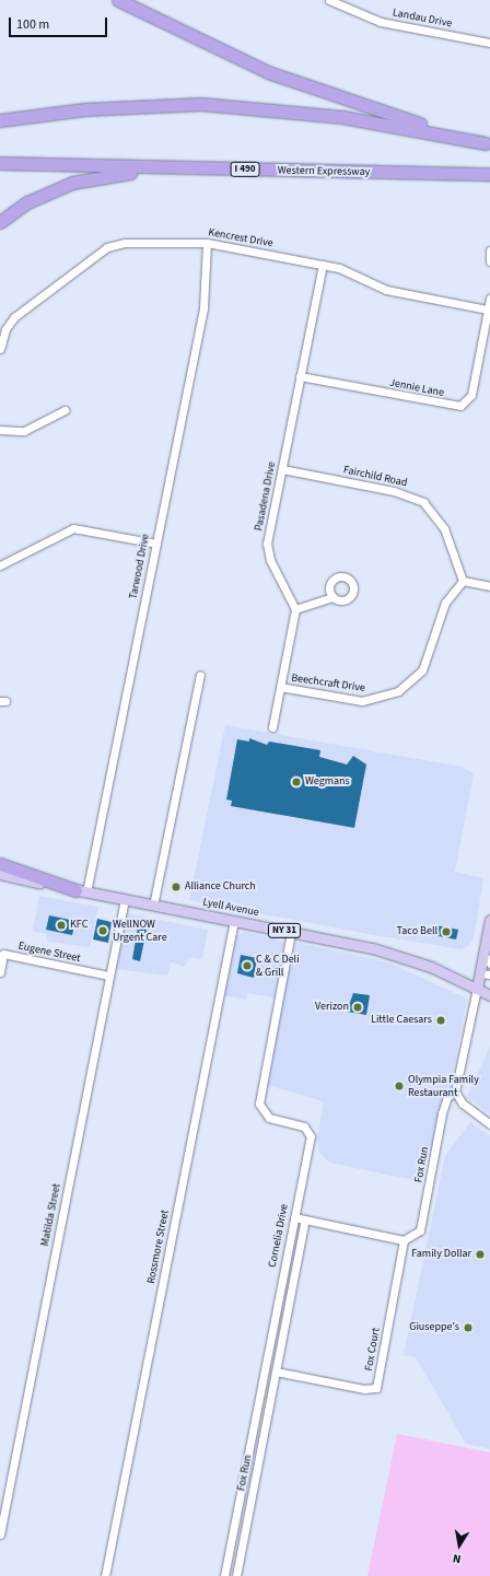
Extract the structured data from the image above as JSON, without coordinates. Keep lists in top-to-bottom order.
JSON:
{
  "streets": {
    "highway": ["I 490", "Western Expressway"],
    "main road": ["Lyell Avenue", "NY 31"],
    "street": [
      "Landau Drive",
      "Kencrest Drive",
      "Jennie Lane",
      "Fairchild Road",
      "Pasadena Drive",
      "Tarwood Drive",
      "Beechcraft Drive",
      "Eugene Street",
      "Fox Run",
      "Matilda Street",
      "Cornelia Drive",
      "Rossmore Street",
      "Fox Court"
    ]
  },
  "crossings": [
    ["Kencrest Drive", "Pasadena Drive"],
    ["Kencrest Drive", "Tarwood Drive"],
    ["Jennie Lane", "Pasadena Drive"],
    ["Fairchild Road", "Pasadena Drive"],
    ["Fairchild Road", "Beechcraft Drive"],
    ["Tarwood Drive", "Lyell Avenue"],
    ["Lyell Avenue", "NY 31"],
    ["Lyell Avenue", "Fox Run"],
    ["Lyell Avenue", "Matilda Street"],
    ["Lyell Avenue", "Cornelia Drive"],
    ["Lyell Avenue", "Rossmore Street"],
    ["NY 31", "Fox Run"],
    ["Eugene Street", "Matilda Street"],
    ["Fox Run", "Fox Court"]
  ],
  "places": [
    "Wegmans",
    "Alliance Church",
    "KFC",
    "WellNOW Urgent Care",
    "Taco Bell",
    "C & C Deli & Grill",
    "Verizon",
    "Little Caesars",
    "Olympia Family Restaurant",
    "Family Dollar",
    "Giuseppe's"
  ],
  "scale_bar": "100 m",
  "north": "bottom"
}
